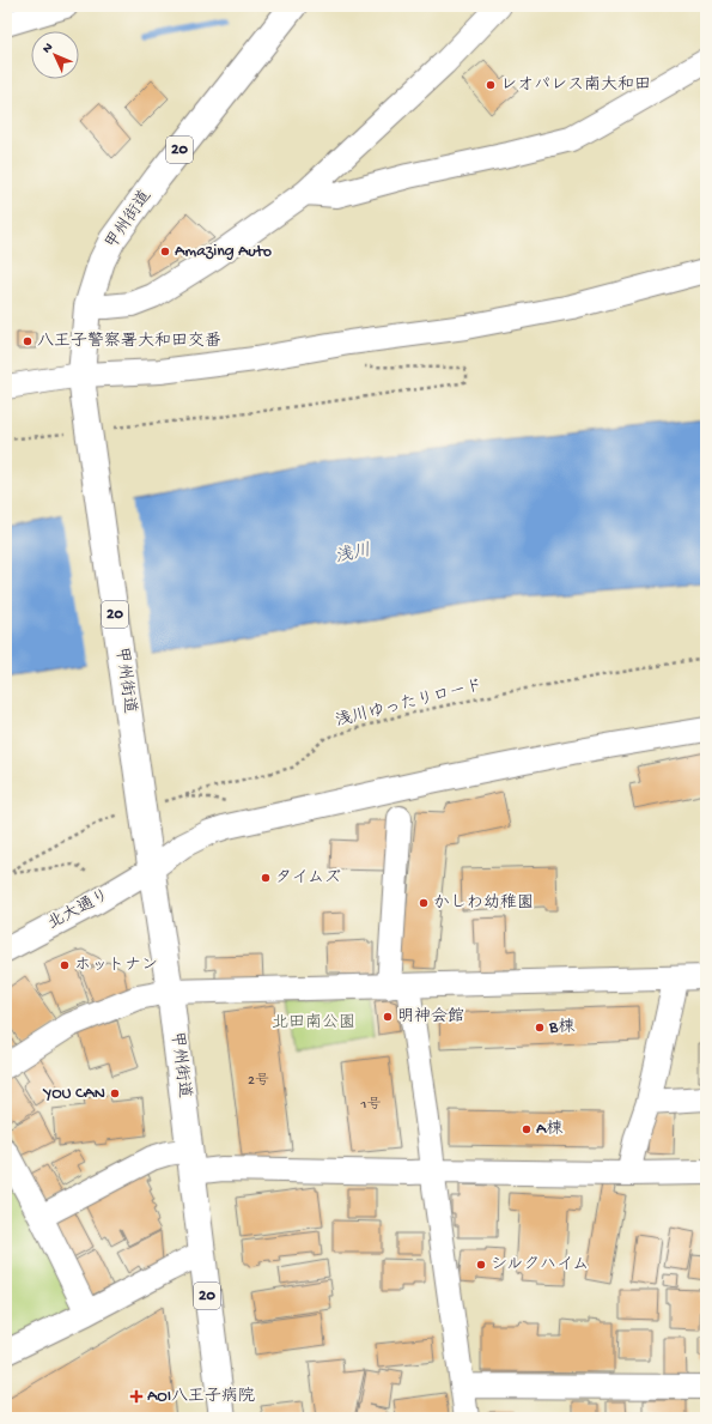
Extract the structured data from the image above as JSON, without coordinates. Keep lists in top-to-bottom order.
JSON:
{
  "streets": {
    "highway": ["20", "甲州街道"],
    "street": ["北大通り"],
    "path": ["浅川ゆったりロード"]
  },
  "crossings": [
    ["甲州街道", "北大通り"]
  ],
  "water": ["浅川"],
  "parks": ["北田南公園"],
  "places": {
    "other": [
      "レオパレス南大和田",
      "Amazing Auto",
      "八王子警察署大和田交番",
      "タイムズ",
      "かしわ幼稚園",
      "ホットナン",
      "明神会館",
      "B棟",
      "YOU CAN",
      "A棟",
      "シルクハイム"
    ],
    "health": ["AOI八王子病院"]
  },
  "house_numbers": ["2号", "1号"],
  "north": "top left"
}
